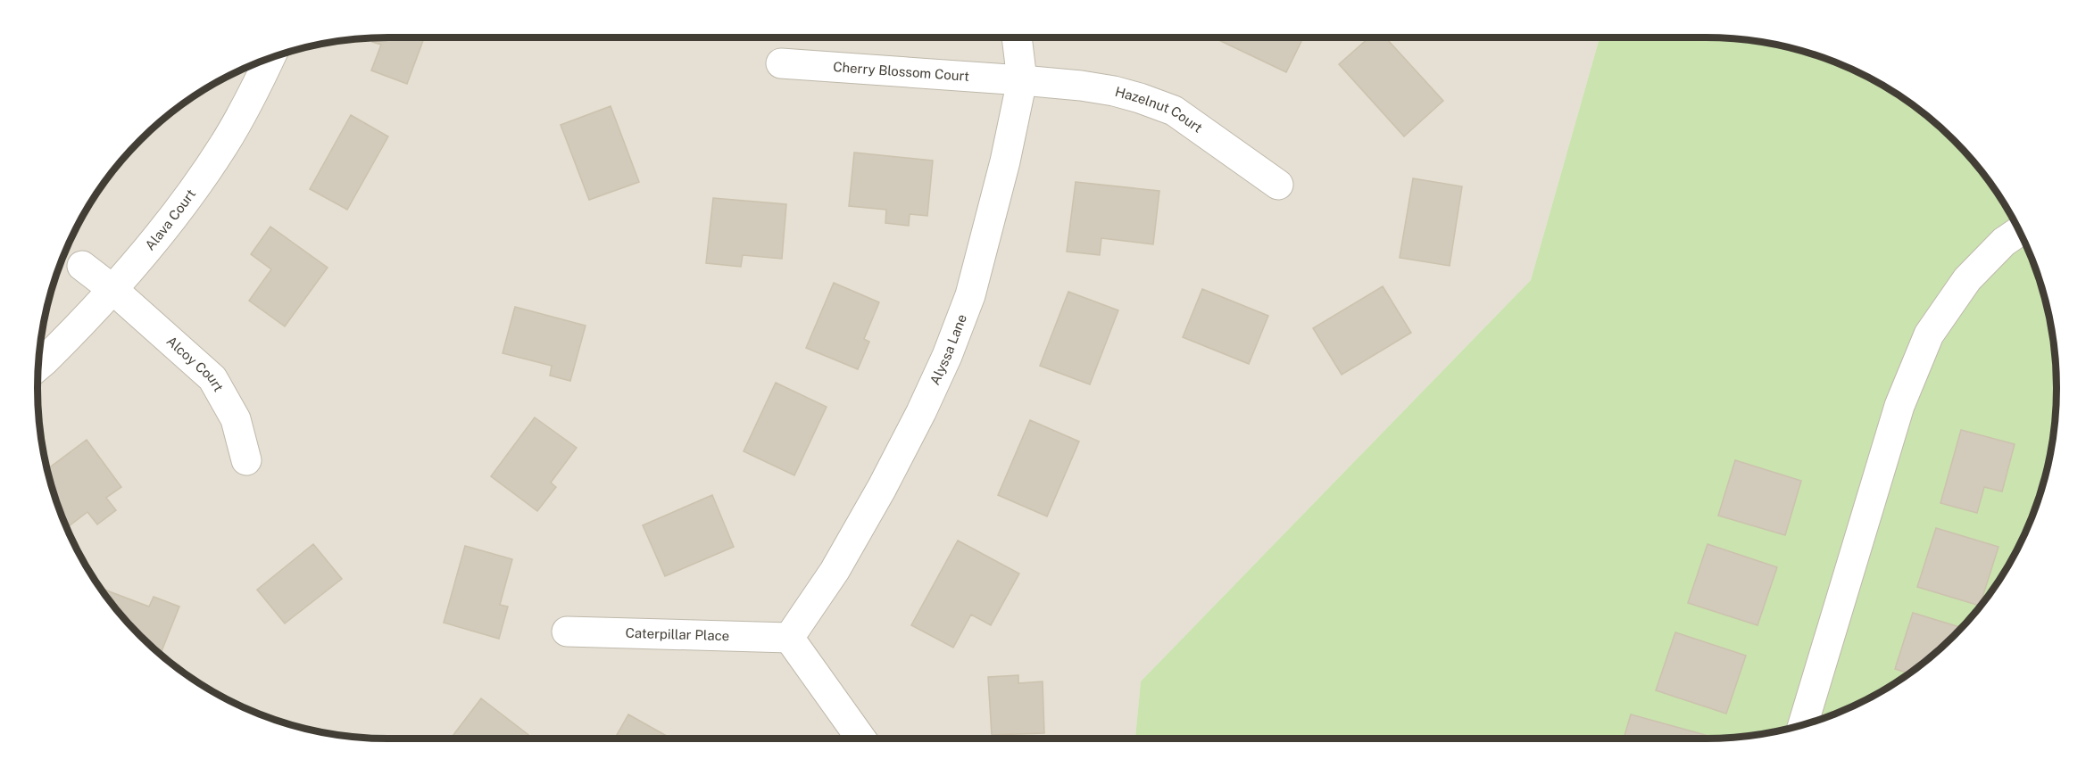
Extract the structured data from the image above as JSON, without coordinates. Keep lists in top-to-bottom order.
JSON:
{
  "streets": {
    "street": [
      "Cherry Blossom Court",
      "Hazelnut Court",
      "Alava Court",
      "Alyssa Lane",
      "Alcoy Court",
      "Caterpillar Place"
    ]
  },
  "crossings": [
    ["Cherry Blossom Court", "Hazelnut Court"],
    ["Cherry Blossom Court", "Alyssa Lane"],
    ["Hazelnut Court", "Alyssa Lane"],
    ["Alava Court", "Alcoy Court"],
    ["Alyssa Lane", "Caterpillar Place"]
  ]
}
